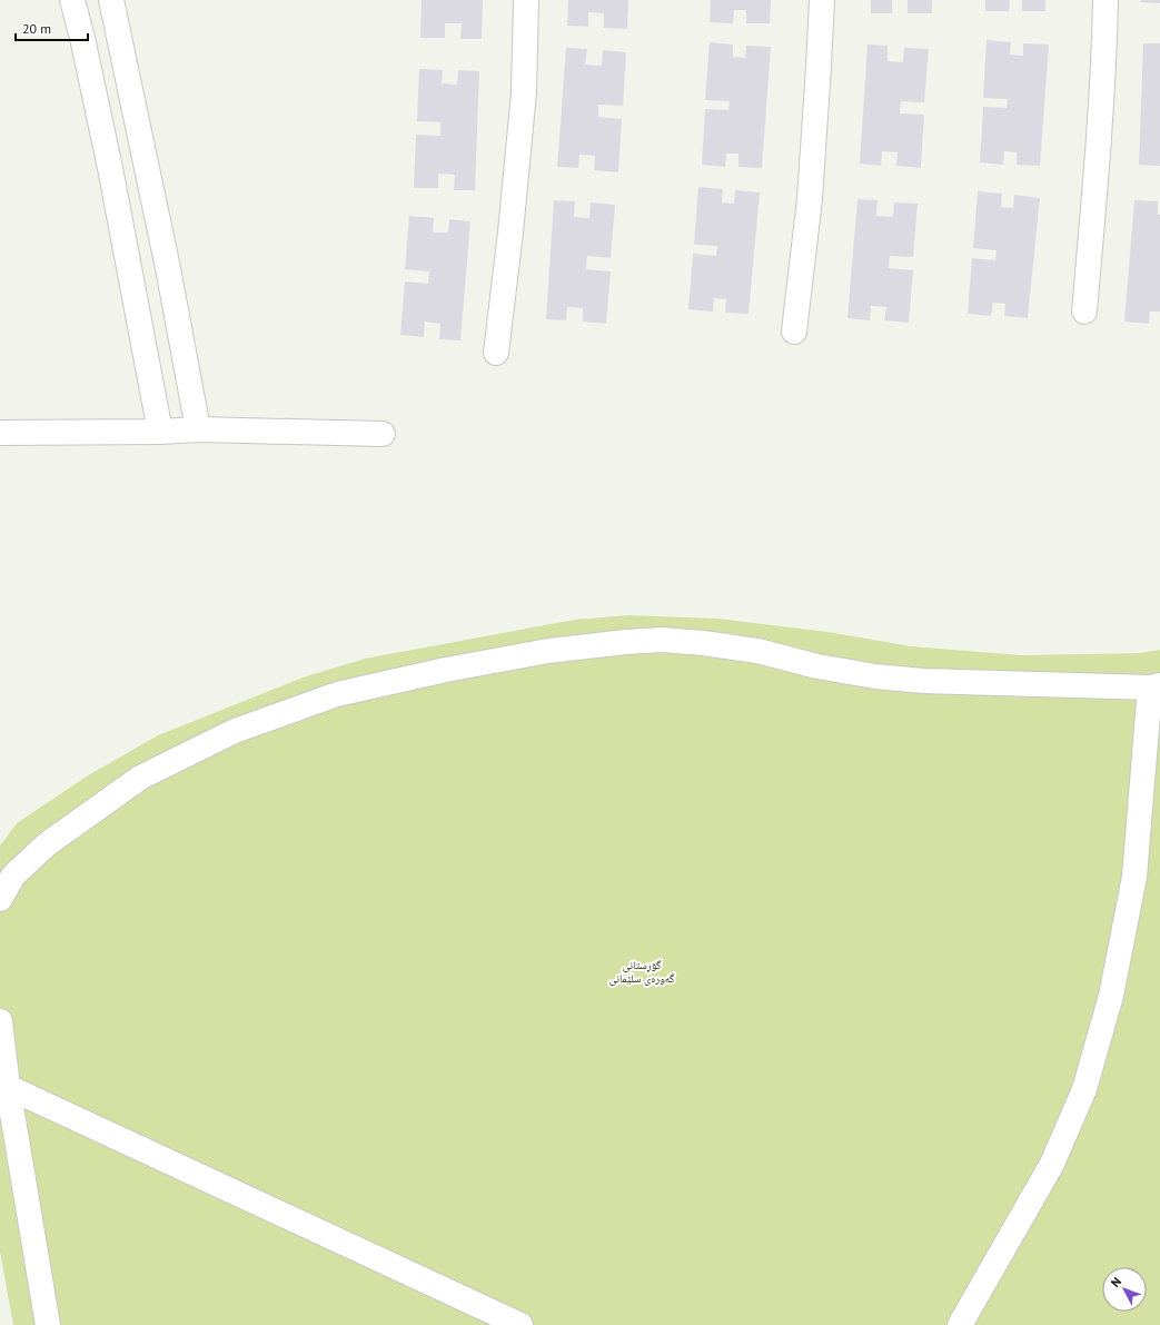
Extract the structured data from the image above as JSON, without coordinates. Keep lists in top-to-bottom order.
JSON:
{
  "parks": ["گۆڕستانی گەورەی سلێمانی"],
  "scale_bar": "20 m",
  "north": "top left"
}
